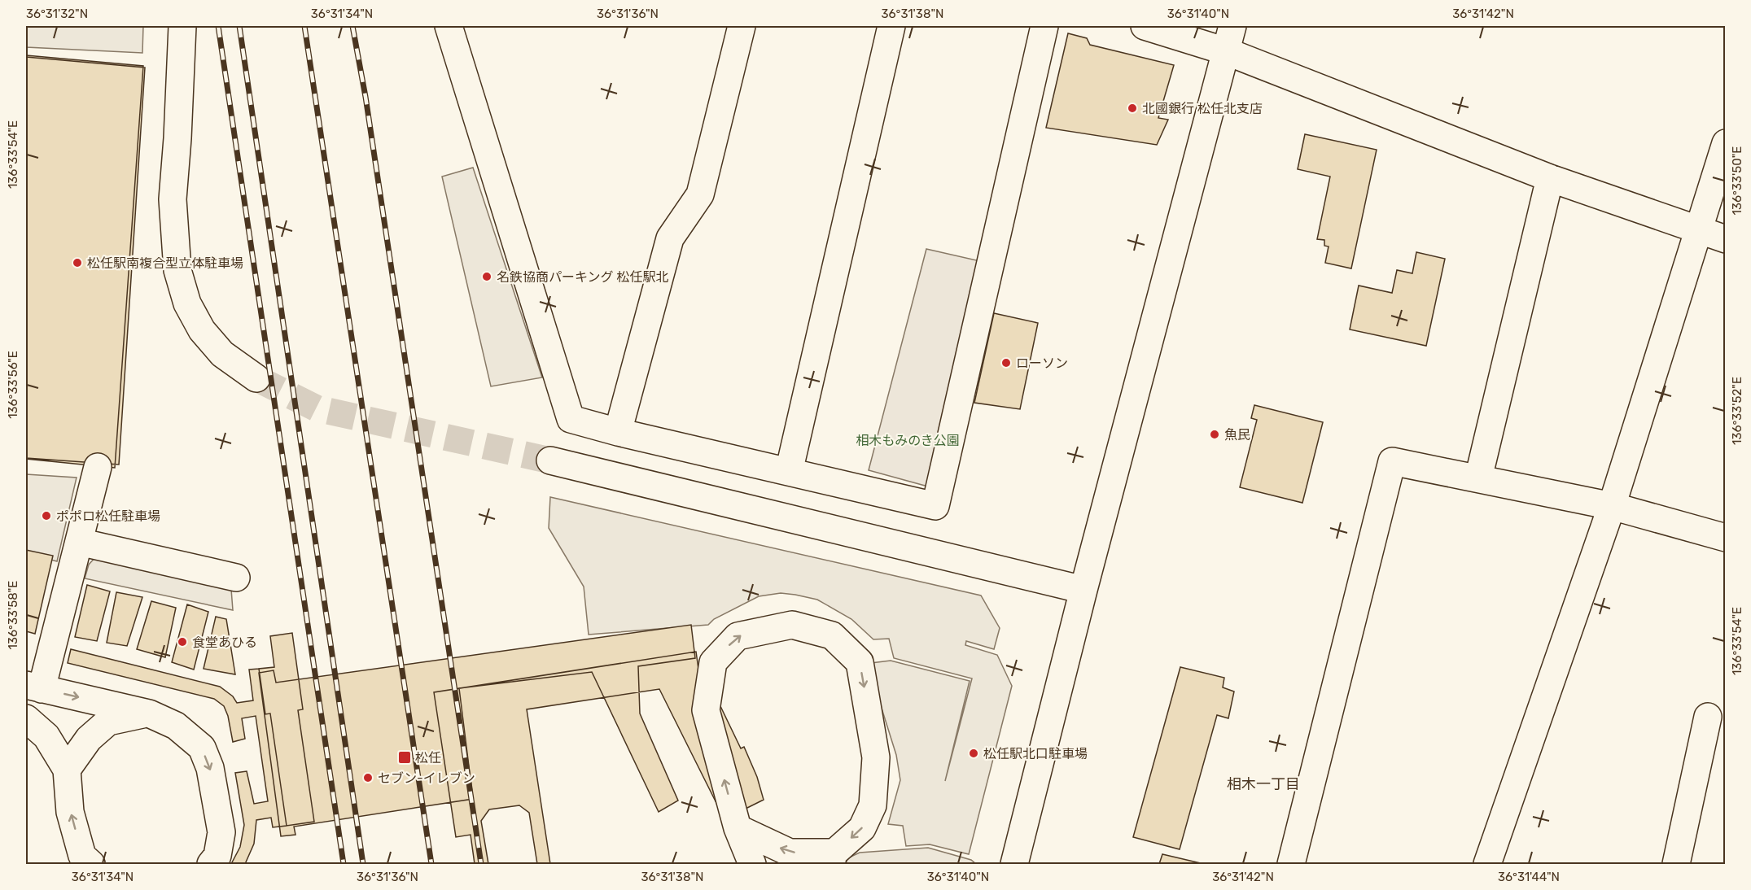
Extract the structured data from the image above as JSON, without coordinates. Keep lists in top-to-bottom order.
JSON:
{
  "districts": ["相木一丁目"],
  "parks": ["相木もみのき公園"],
  "places": {
    "other": [
      "北國銀行 松任北支店",
      "松任駅南複合型立体駐車場",
      "名鉄協商パーキング 松任駅北",
      "ローソン",
      "魚民",
      "ポポロ松任駐車場",
      "食堂あひる",
      "松任駅北口駐車場",
      "セブン-イレブン"
    ],
    "transit": ["松任"]
  },
  "coordinates": [
    "36°31'32\"N",
    "36°31'34\"N",
    "36°31'36\"N",
    "36°31'38\"N",
    "36°31'40\"N",
    "36°31'42\"N",
    "136°33'54\"E",
    "136°33'50\"E",
    "136°33'56\"E",
    "136°33'52\"E",
    "136°33'58\"E",
    "36°31'44\"N"
  ]
}
